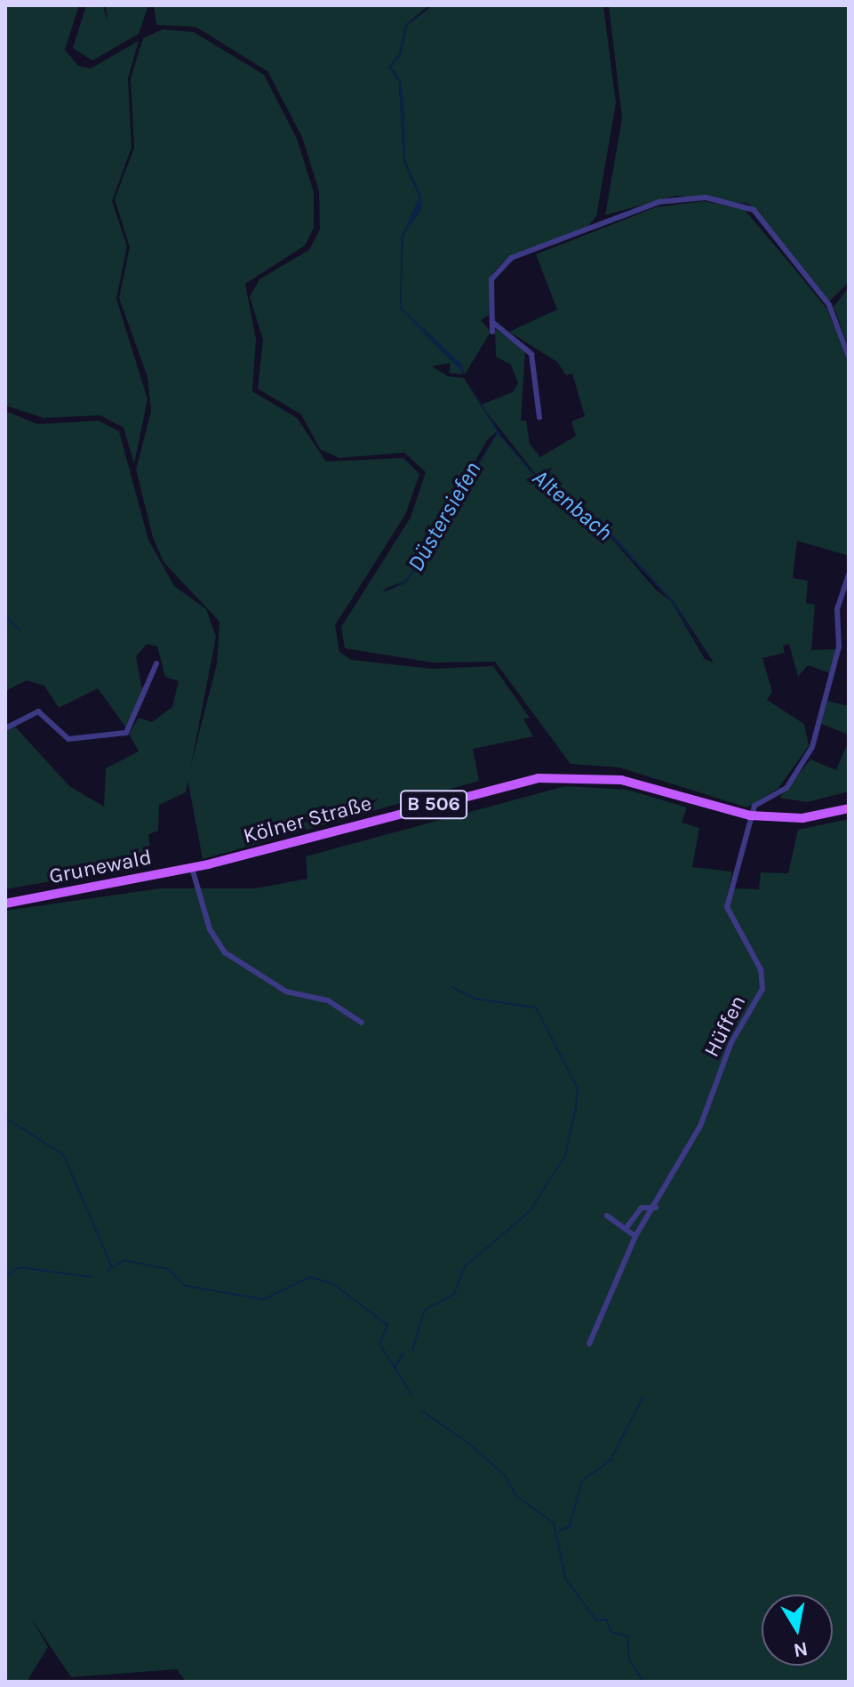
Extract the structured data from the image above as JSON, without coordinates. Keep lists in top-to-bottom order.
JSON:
{
  "streets": {
    "main road": ["B 506", "Kölner Straße", "Grunewald"],
    "street": ["Hüffen"]
  },
  "crossings": [
    ["B 506", "Kölner Straße"],
    ["B 506", "Hüffen"],
    ["Kölner Straße", "Grunewald"],
    ["Kölner Straße", "Hüffen"]
  ],
  "water": ["Altenbach", "Düstersiefen"],
  "north": "bottom"
}
